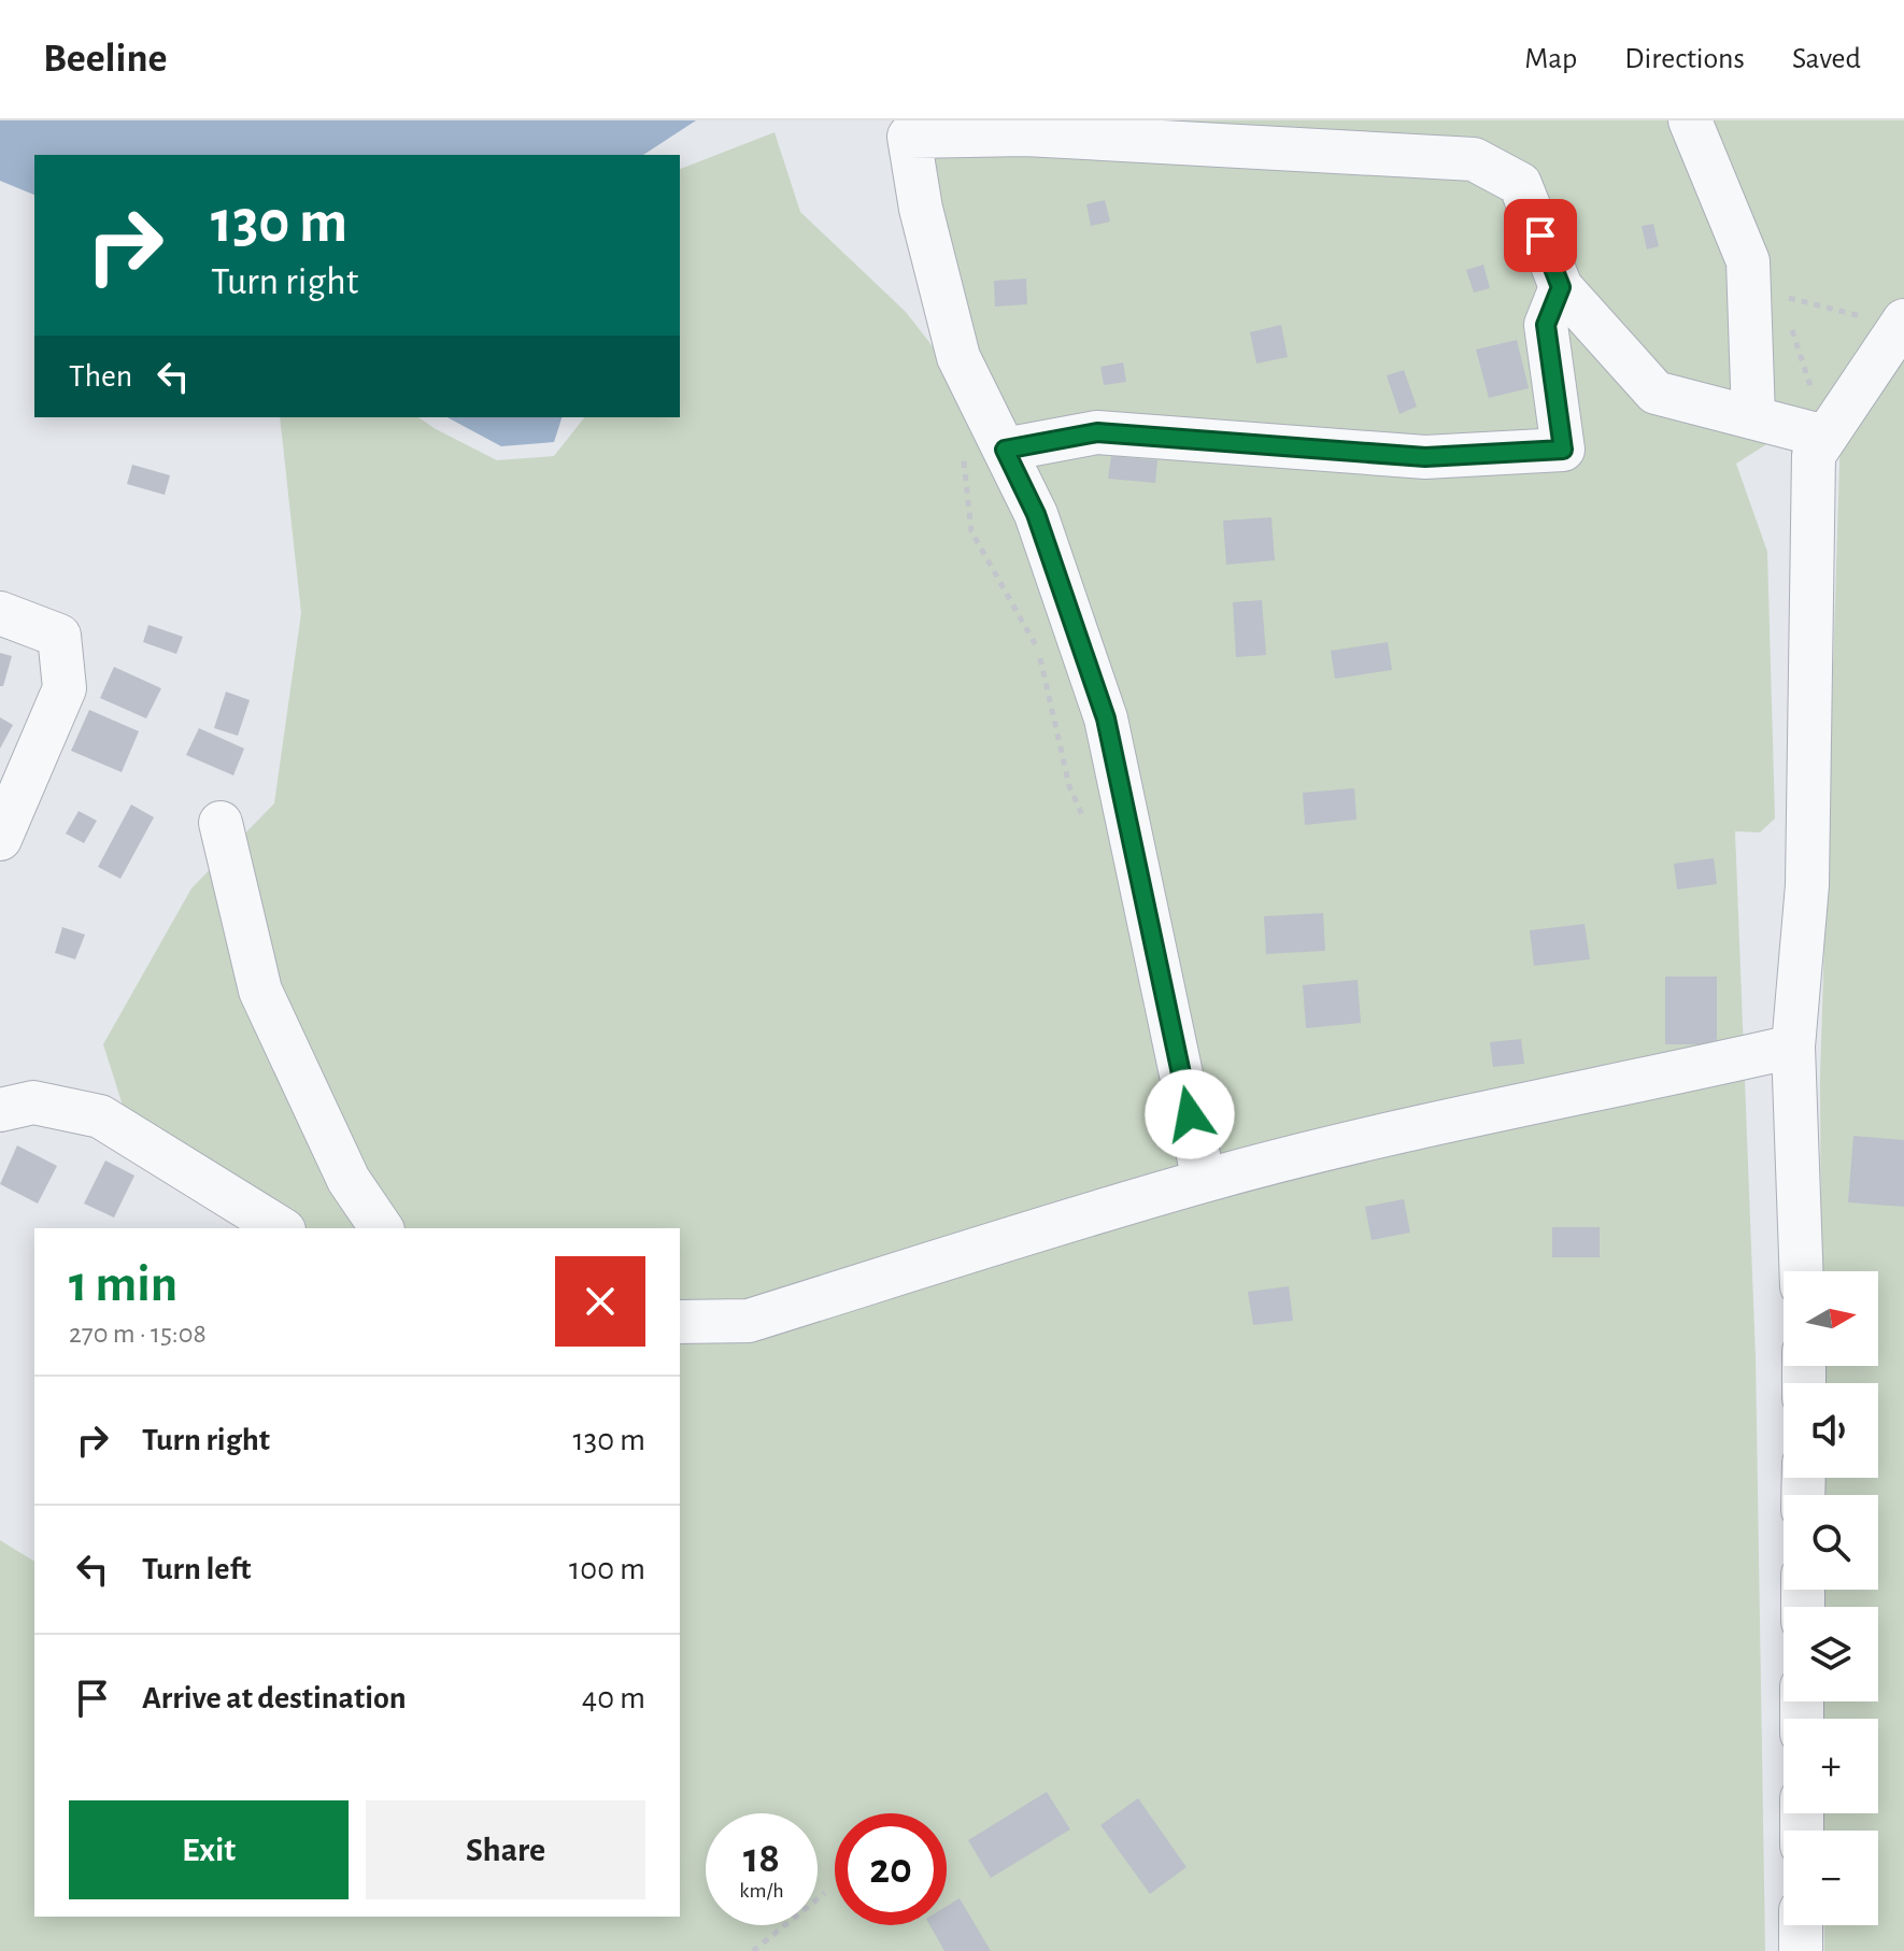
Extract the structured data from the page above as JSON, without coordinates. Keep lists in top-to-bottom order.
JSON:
{
  "north": "right",
  "page": {
    "header": "Beeline",
    "nav": ["Map", "Directions", "Saved"],
    "turn": ["130 m", "Turn right"],
    "then": "Then",
    "heading": ["1 min", "270 m · 15:08"],
    "map_buttons": ["+", "−"],
    "list": [
      {
        "name": "Turn right",
        "value": "130 m"
      },
      {
        "name": "Turn left",
        "value": "100 m"
      },
      {
        "name": "Arrive at destination",
        "value": "40 m"
      }
    ],
    "buttons": ["Exit", "Share"],
    "speed": "18 km/h",
    "limit": "20"
  }
}
